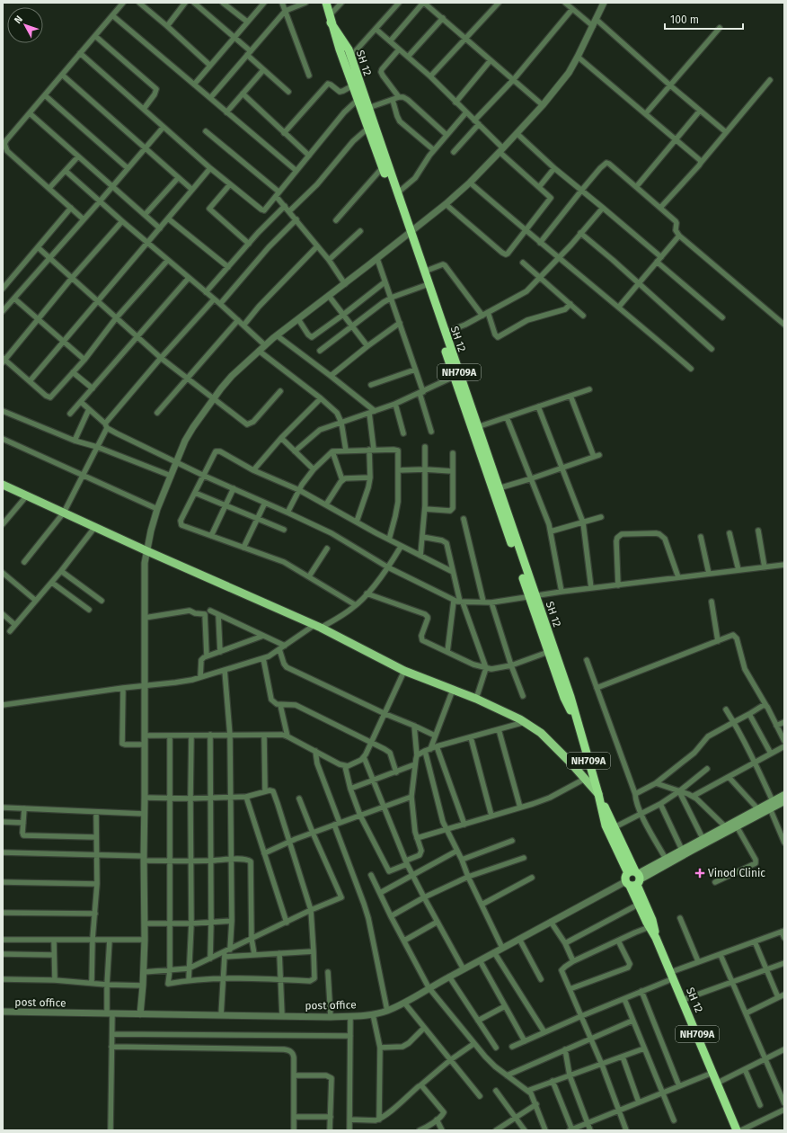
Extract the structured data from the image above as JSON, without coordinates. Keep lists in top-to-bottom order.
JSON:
{
  "streets": {
    "highway": ["SH 12", "NH709A"],
    "street": ["post office"]
  },
  "crossings": [
    ["SH 12", "post office"]
  ],
  "places": {
    "health": ["Vinod Clinic"]
  },
  "scale_bar": "100 m",
  "north": "top left"
}
